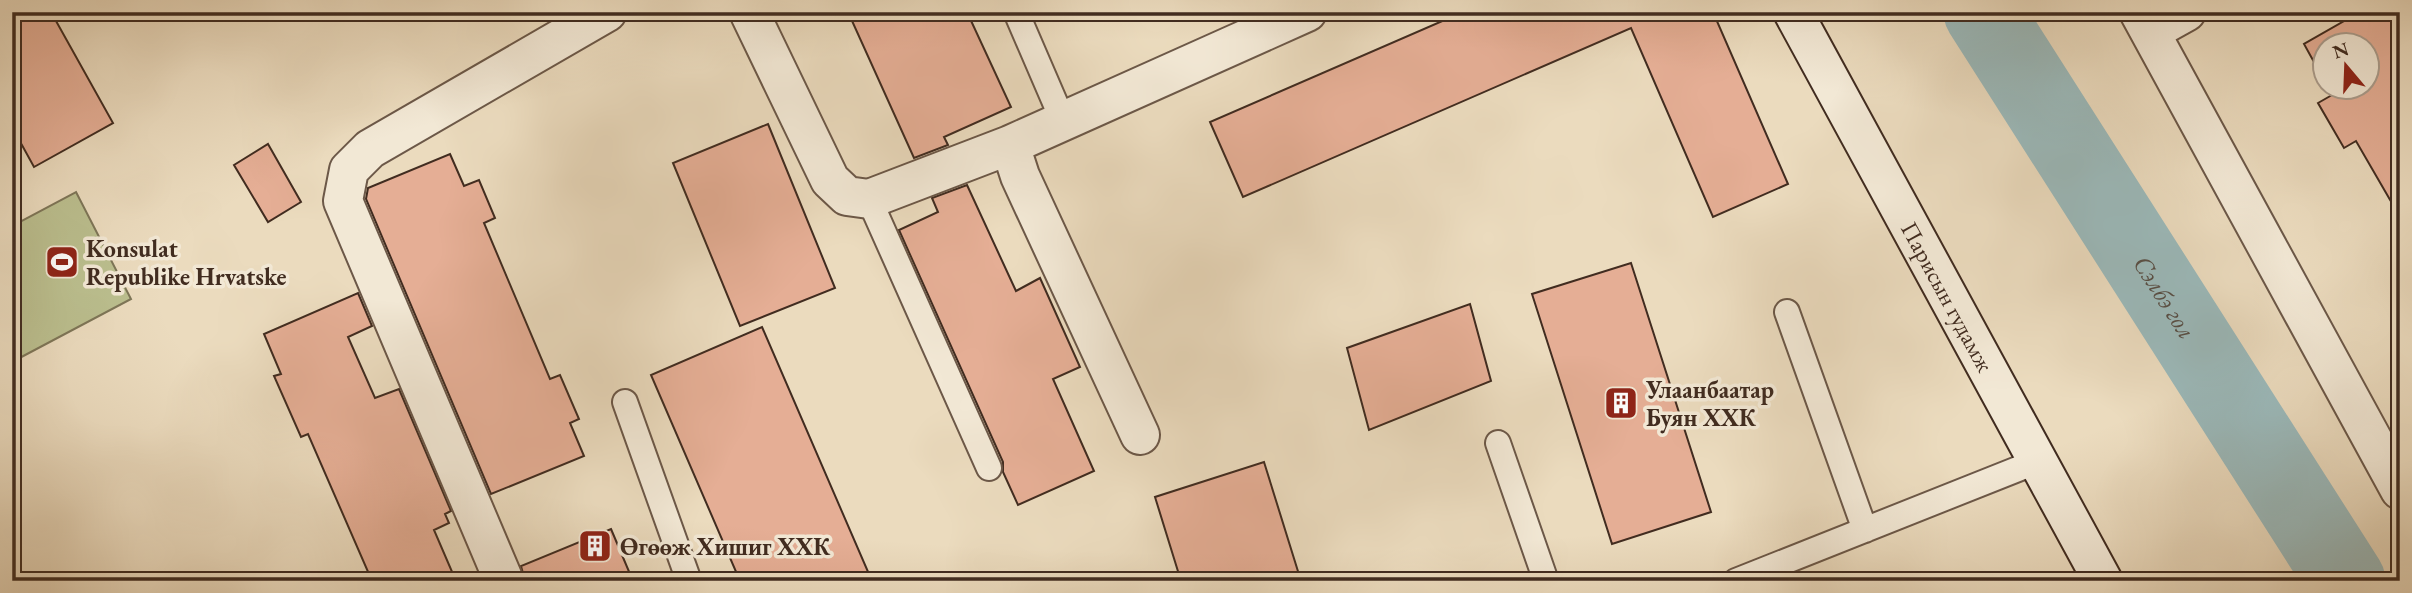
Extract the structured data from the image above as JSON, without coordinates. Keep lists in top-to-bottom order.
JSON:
{
  "streets": {
    "street": ["Парисын гудамж"]
  },
  "water": ["Сэлбэ гол"],
  "places": {
    "sports": ["Konsulat Republike Hrvatske"],
    "building": ["Улаанбаатар Буян ХХК", "Өгөөж Хишиг ХХК"]
  },
  "north": "top"
}
